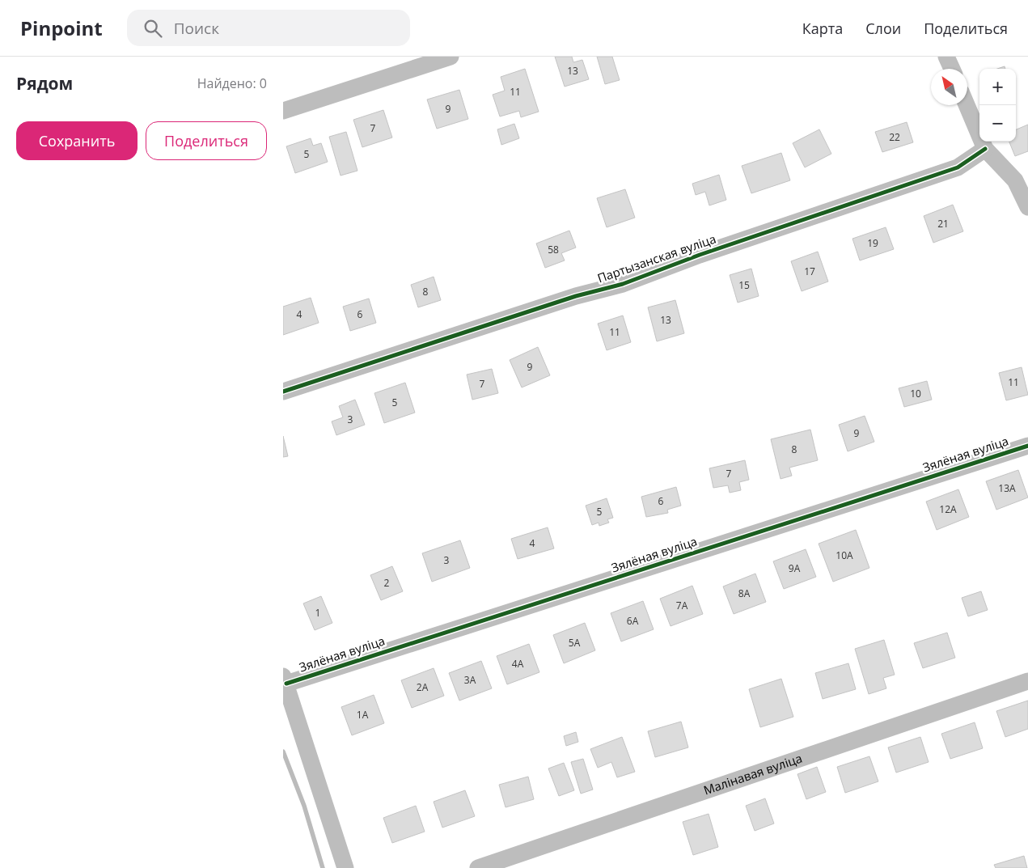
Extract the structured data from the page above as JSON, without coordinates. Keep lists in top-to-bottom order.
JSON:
{
  "streets": {
    "street": ["Партызанская вуліца", "Зялёная вуліца", "Малінавая вуліца"]
  },
  "house_numbers": [
    "13",
    "11",
    "9",
    "7",
    "22",
    "5",
    "21",
    "19",
    "58",
    "17",
    "15",
    "8",
    "4",
    "6",
    "13",
    "11",
    "9",
    "11",
    "7",
    "10",
    "5",
    "3",
    "9",
    "8",
    "7",
    "13А",
    "6",
    "12А",
    "5",
    "4",
    "10А",
    "3",
    "9А",
    "2",
    "8А",
    "7А",
    "1",
    "6А",
    "5А",
    "4А",
    "3А",
    "2А",
    "1А"
  ],
  "north": "top left",
  "page": {
    "header": "Pinpoint",
    "search": "Поиск",
    "nav": ["Карта", "Слои", "Поделиться"],
    "heading": ["Рядом", "Найдено: 0"],
    "map_buttons": ["+", "−"],
    "buttons": ["Сохранить", "Поделиться"]
  }
}
